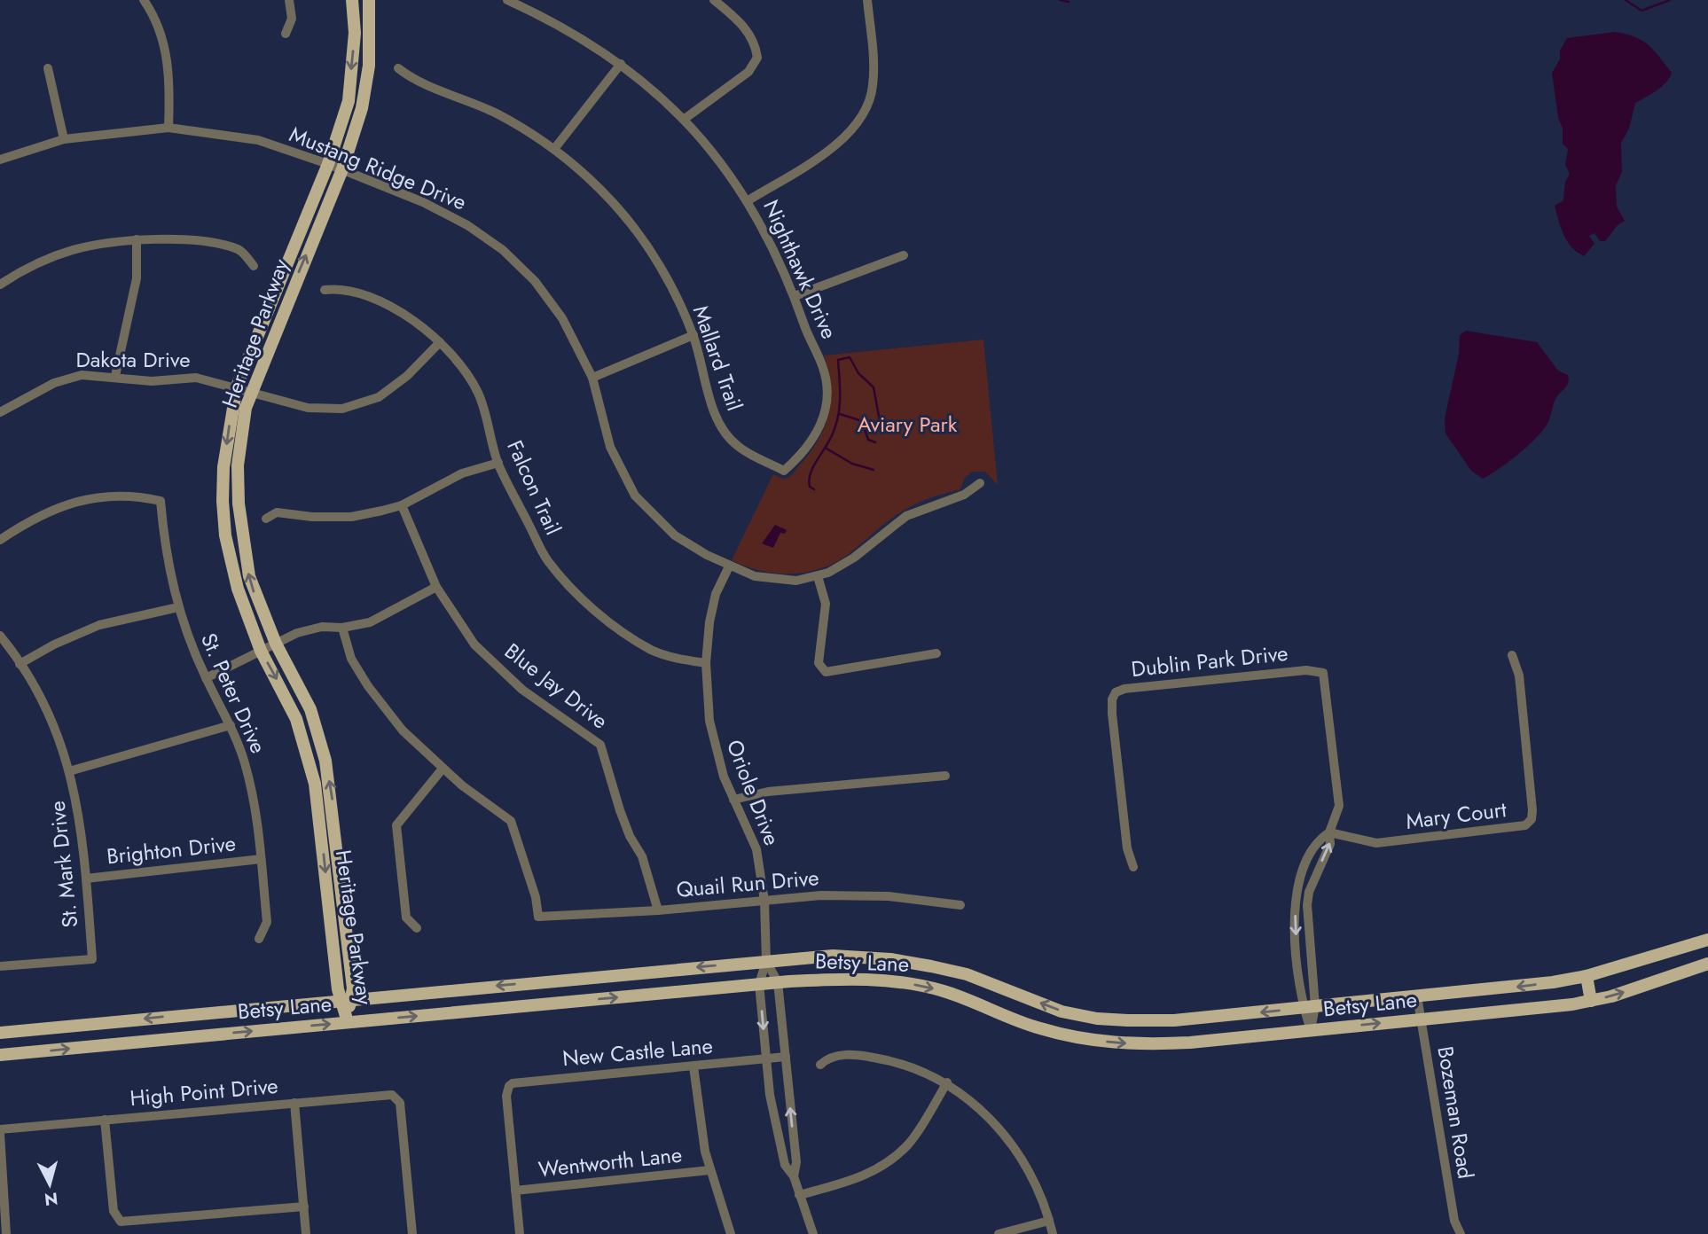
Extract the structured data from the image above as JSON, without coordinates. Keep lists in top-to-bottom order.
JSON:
{
  "streets": {
    "main road": ["Heritage Parkway", "Betsy Lane"],
    "street": [
      "Mustang Ridge Drive",
      "Nighthawk Drive",
      "Mallard Trail",
      "Dakota Drive",
      "Falcon Trail",
      "Dublin Park Drive",
      "Blue Jay Drive",
      "St. Peter Drive",
      "Oriole Drive",
      "Mary Court",
      "Brighton Drive",
      "St. Mark Drive",
      "Quail Run Drive",
      "New Castle Lane",
      "High Point Drive",
      "Bozeman Road",
      "Wentworth Lane"
    ]
  },
  "crossings": [
    ["Mustang Ridge Drive", "Heritage Parkway"],
    ["Mustang Ridge Drive", "Oriole Drive"],
    ["Nighthawk Drive", "Mallard Trail"],
    ["Heritage Parkway", "Dakota Drive"],
    ["Heritage Parkway", "Betsy Lane"],
    ["Dakota Drive", "Falcon Trail"],
    ["Falcon Trail", "Oriole Drive"],
    ["Dublin Park Drive", "Mary Court"],
    ["Dublin Park Drive", "Betsy Lane"],
    ["Blue Jay Drive", "Quail Run Drive"],
    ["St. Peter Drive", "Brighton Drive"],
    ["Oriole Drive", "Quail Run Drive"],
    ["Oriole Drive", "Betsy Lane"],
    ["Oriole Drive", "New Castle Lane"],
    ["Brighton Drive", "St. Mark Drive"],
    ["Betsy Lane", "Bozeman Road"],
    ["New Castle Lane", "Wentworth Lane"]
  ],
  "parks": ["Aviary Park"],
  "north": "bottom"
}
